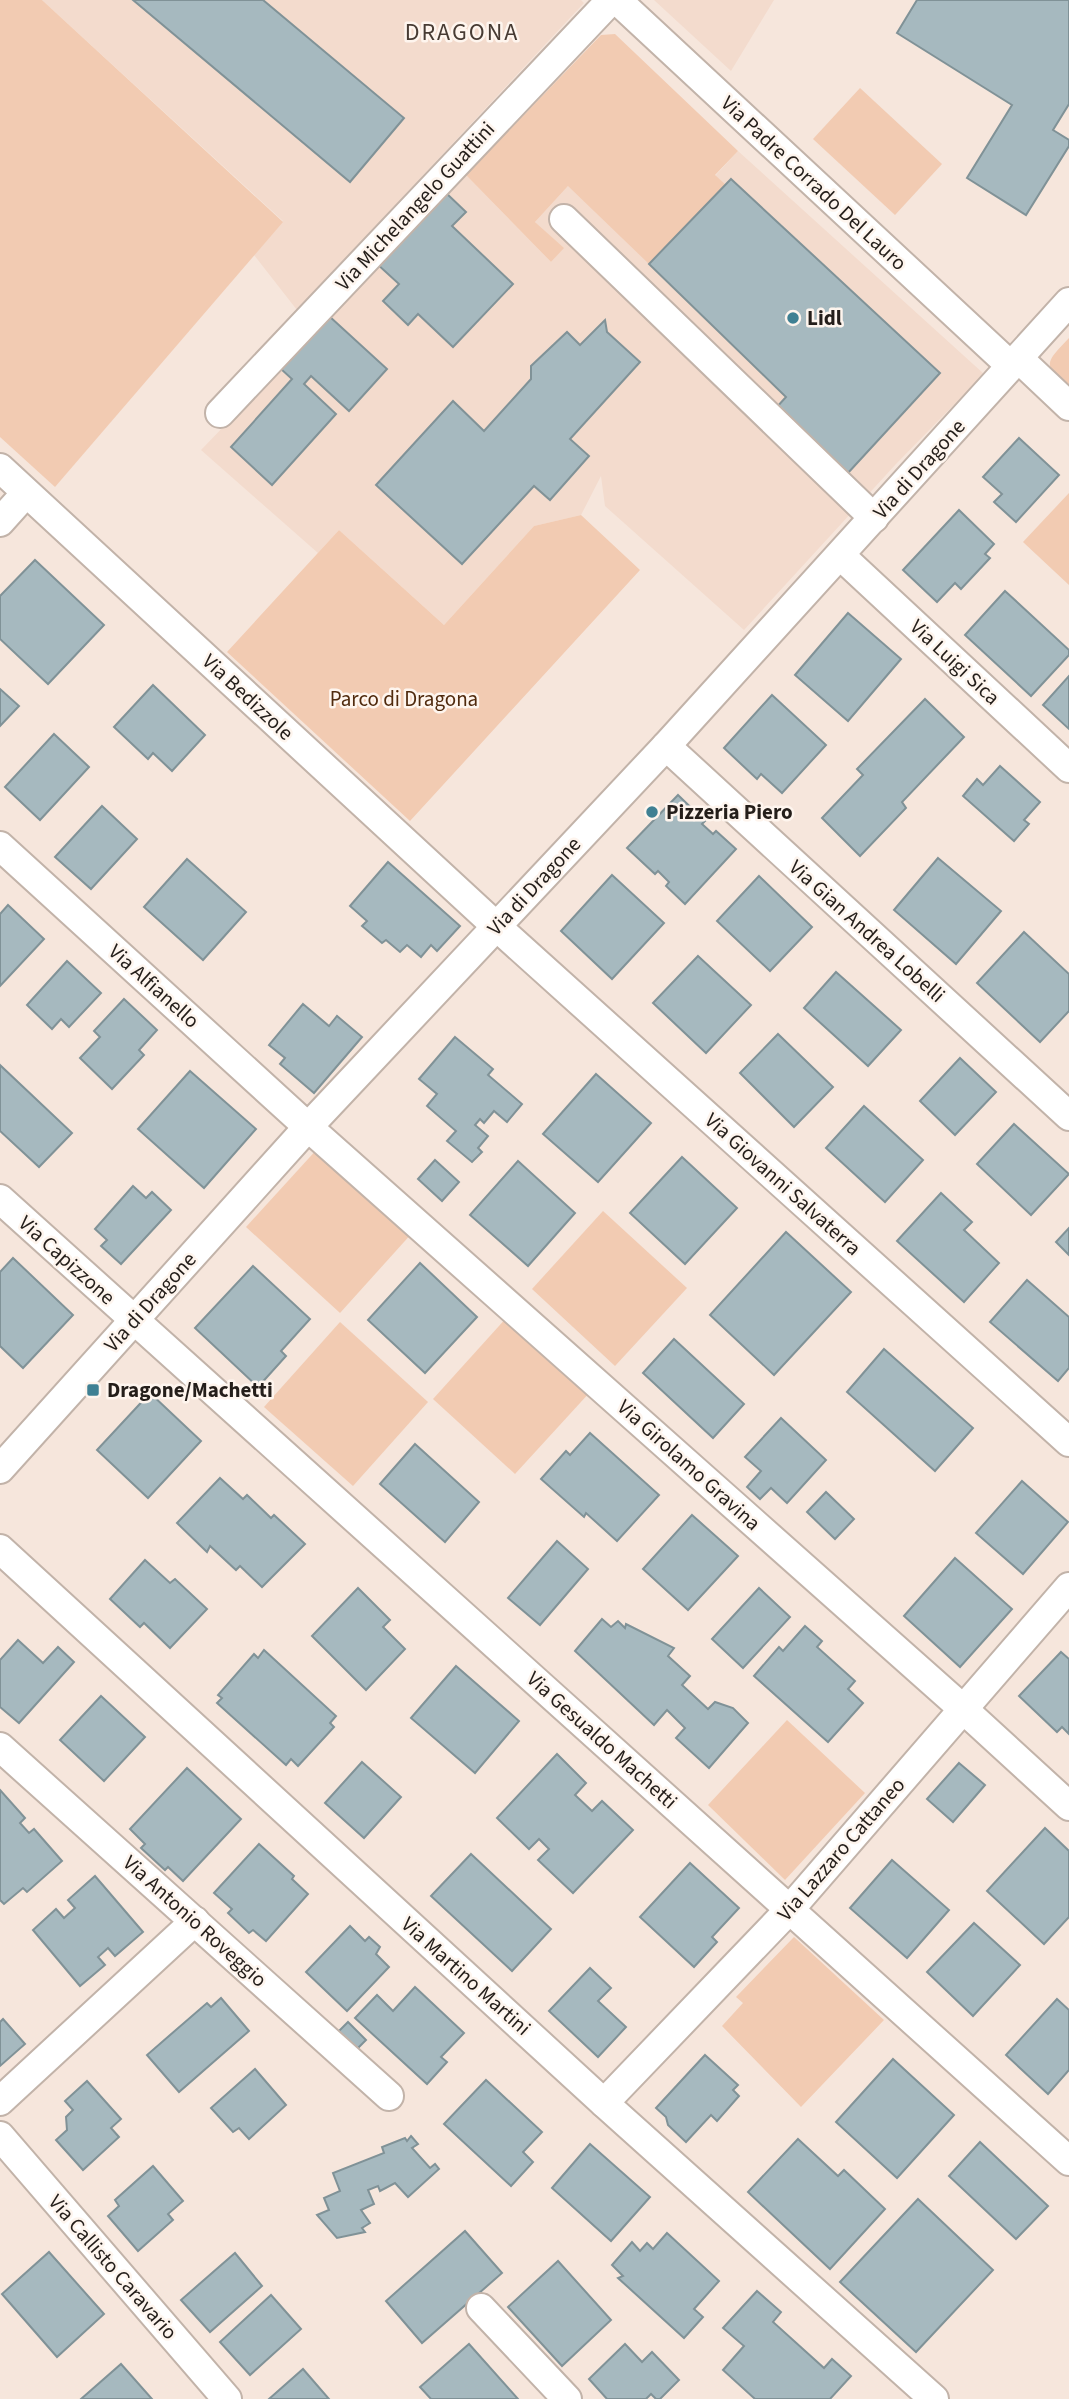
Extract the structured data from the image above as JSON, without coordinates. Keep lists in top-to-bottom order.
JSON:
{
  "streets": {
    "street": [
      "Via Padre Corrado Del Lauro",
      "Via Michelangelo Guattini",
      "Via di Dragone",
      "Via Luigi Sica",
      "Via Bedizzole",
      "Via Gian Andrea Lobelli",
      "Via Alfianello",
      "Via Giovanni Salvaterra",
      "Via Capizzone",
      "Via Girolamo Gravina",
      "Via Gesualdo Machetti",
      "Via Lazzaro Cattaneo",
      "Via Antonio Roveggio",
      "Via Martino Martini",
      "Via Callisto Caravario"
    ]
  },
  "crossings": [
    ["Via Padre Corrado Del Lauro", "Via di Dragone"],
    ["Via di Dragone", "Via Luigi Sica"],
    ["Via di Dragone", "Via Bedizzole"],
    ["Via di Dragone", "Via Gian Andrea Lobelli"],
    ["Via di Dragone", "Via Alfianello"],
    ["Via di Dragone", "Via Giovanni Salvaterra"],
    ["Via di Dragone", "Via Capizzone"],
    ["Via di Dragone", "Via Girolamo Gravina"],
    ["Via di Dragone", "Via Gesualdo Machetti"],
    ["Via Bedizzole", "Via Giovanni Salvaterra"],
    ["Via Alfianello", "Via Girolamo Gravina"],
    ["Via Capizzone", "Via Gesualdo Machetti"],
    ["Via Girolamo Gravina", "Via Lazzaro Cattaneo"],
    ["Via Gesualdo Machetti", "Via Lazzaro Cattaneo"],
    ["Via Lazzaro Cattaneo", "Via Martino Martini"]
  ],
  "districts": ["DRAGONA"],
  "parks": ["Parco di Dragona"],
  "places": {
    "other": ["Lidl", "Pizzeria Piero"],
    "transit": ["Dragone/Machetti"]
  }
}
